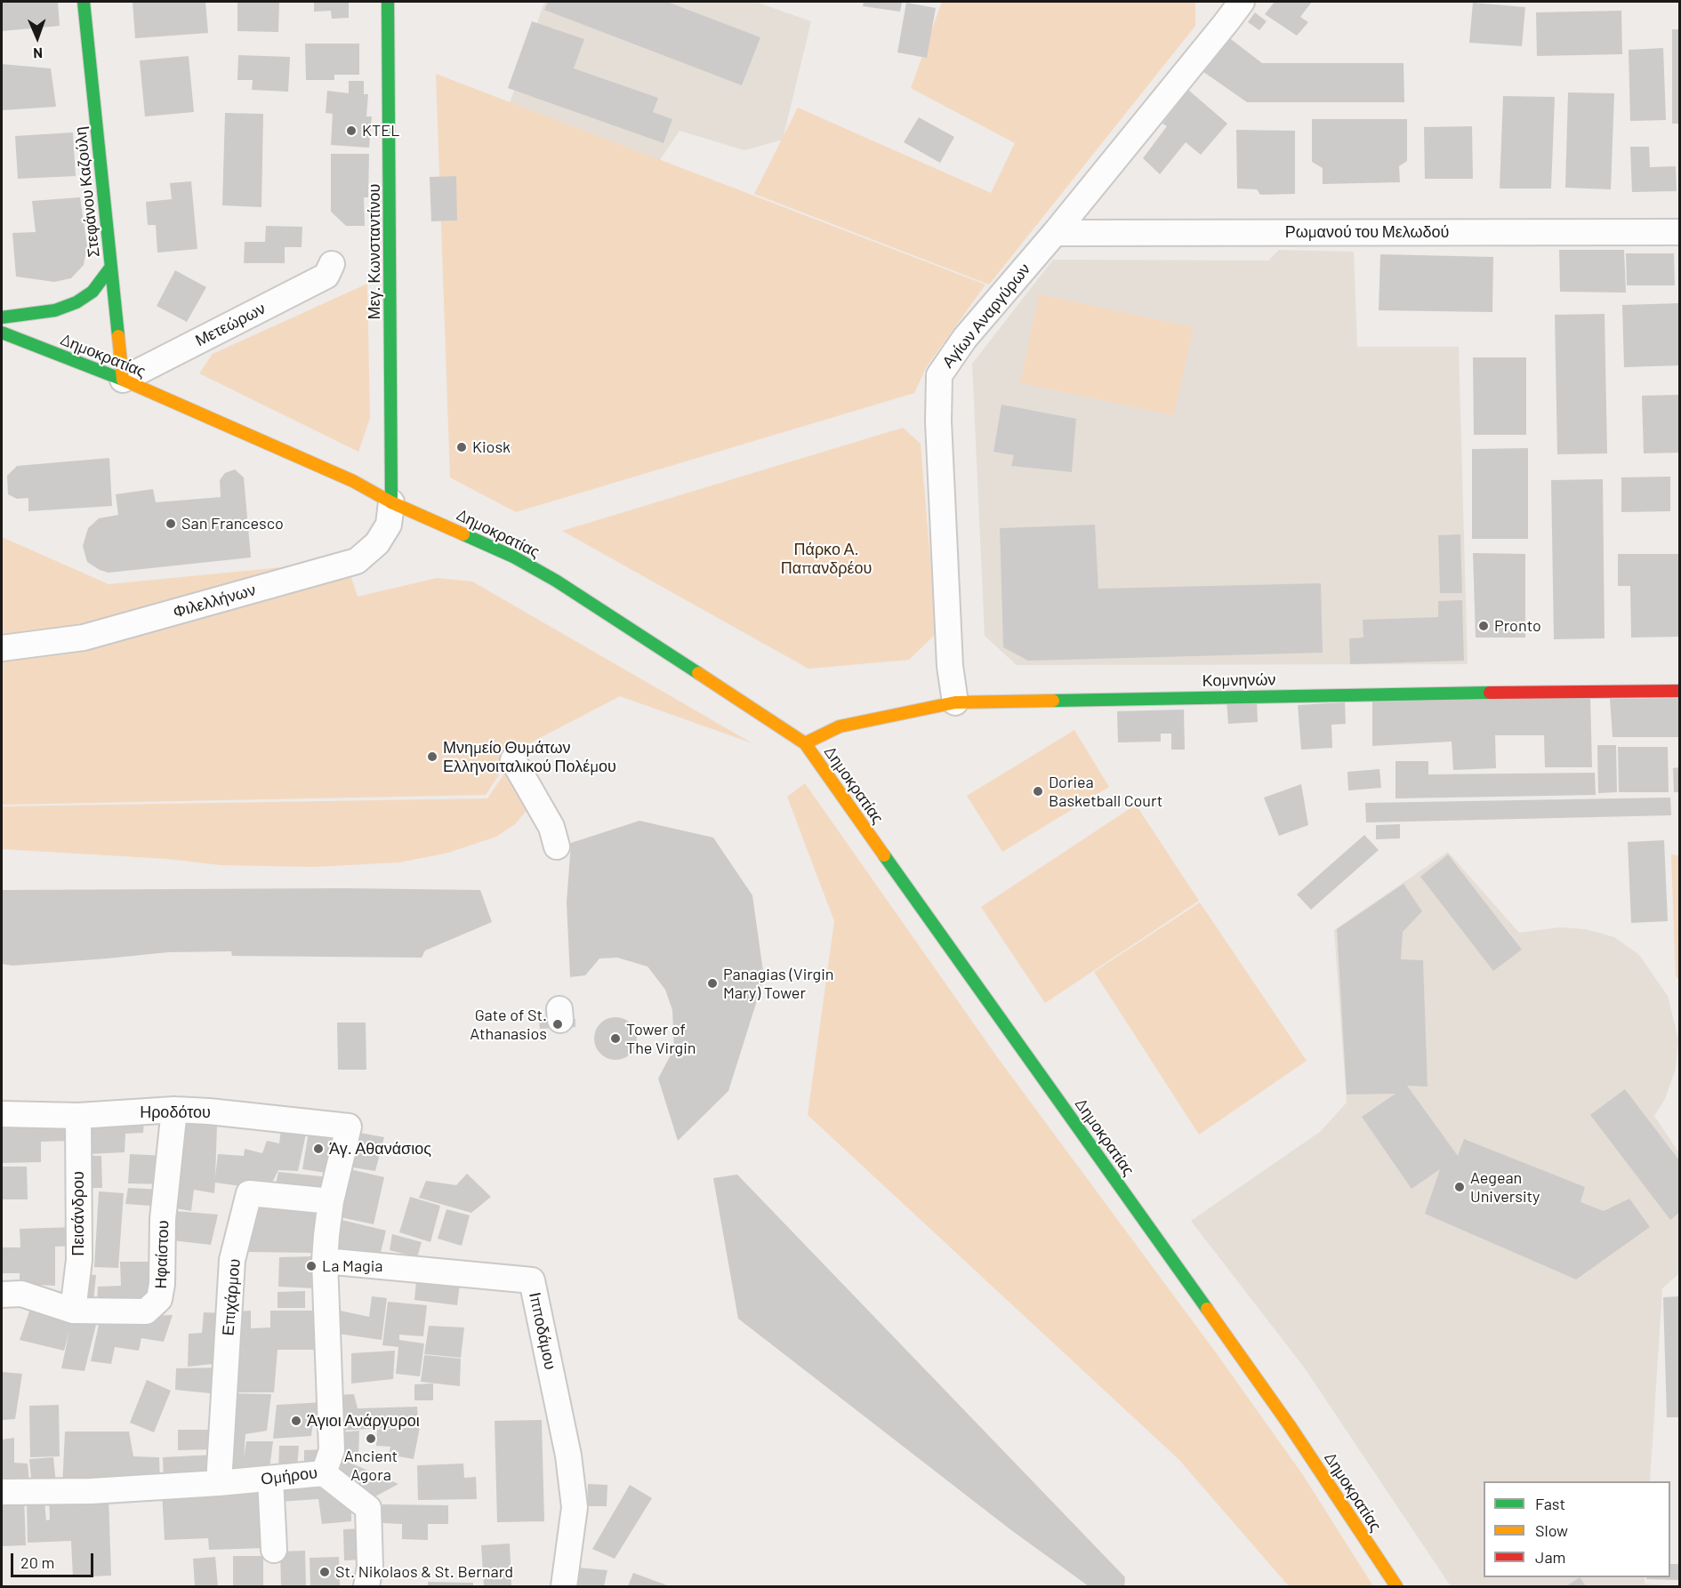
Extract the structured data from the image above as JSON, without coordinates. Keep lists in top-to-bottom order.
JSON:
{
  "streets": {
    "main road": [
      "Στεφάνου Καζούλη",
      "Μεγ. Κωνσταντίνου",
      "Δημοκρατίας",
      "Κομνηνών"
    ],
    "street": [
      "Ρωμανού του Μελωδού",
      "Αγίων Αναργύρων",
      "Μετεώρων",
      "Φιλελλήνων",
      "Ηροδότου",
      "Πεισάνδρου",
      "Ηφαίστου",
      "Επιχάρμου",
      "Ιπποδάμου",
      "Ομήρου"
    ]
  },
  "crossings": [
    ["Στεφάνου Καζούλη", "Μετεώρων"],
    ["Στεφάνου Καζούλη", "Δημοκρατίας"],
    ["Ρωμανού του Μελωδού", "Αγίων Αναργύρων"],
    ["Μεγ. Κωνσταντίνου", "Δημοκρατίας"],
    ["Μεγ. Κωνσταντίνου", "Φιλελλήνων"],
    ["Αγίων Αναργύρων", "Κομνηνών"],
    ["Μετεώρων", "Δημοκρατίας"],
    ["Δημοκρατίας", "Φιλελλήνων"],
    ["Δημοκρατίας", "Κομνηνών"],
    ["Ηροδότου", "Πεισάνδρου"],
    ["Ηροδότου", "Ηφαίστου"],
    ["Ηροδότου", "Ομήρου"],
    ["Πεισάνδρου", "Ηφαίστου"],
    ["Επιχάρμου", "Ομήρου"],
    ["Ιπποδάμου", "Ομήρου"]
  ],
  "parks": ["Πάρκο Α. Παπανδρέου"],
  "places": [
    "KTEL",
    "Kiosk",
    "San Francesco",
    "Pronto",
    "Μνημείο Θυμάτων Ελληνοιταλικού Πολέμου",
    "Doriea Basketball Court",
    "Panagias (Virgin Mary) Tower",
    "Gate of St. Athanasios",
    "Tower of The Virgin",
    "Άγ. Αθανάσιος",
    "Aegean University",
    "La Magia",
    "Άγιοι Ανάργυροι",
    "Ancient Agora",
    "St. Nikolaos & St. Bernard"
  ],
  "legend": ["Fast", "Slow", "Jam"],
  "scale_bar": "20 m",
  "north": "bottom"
}
